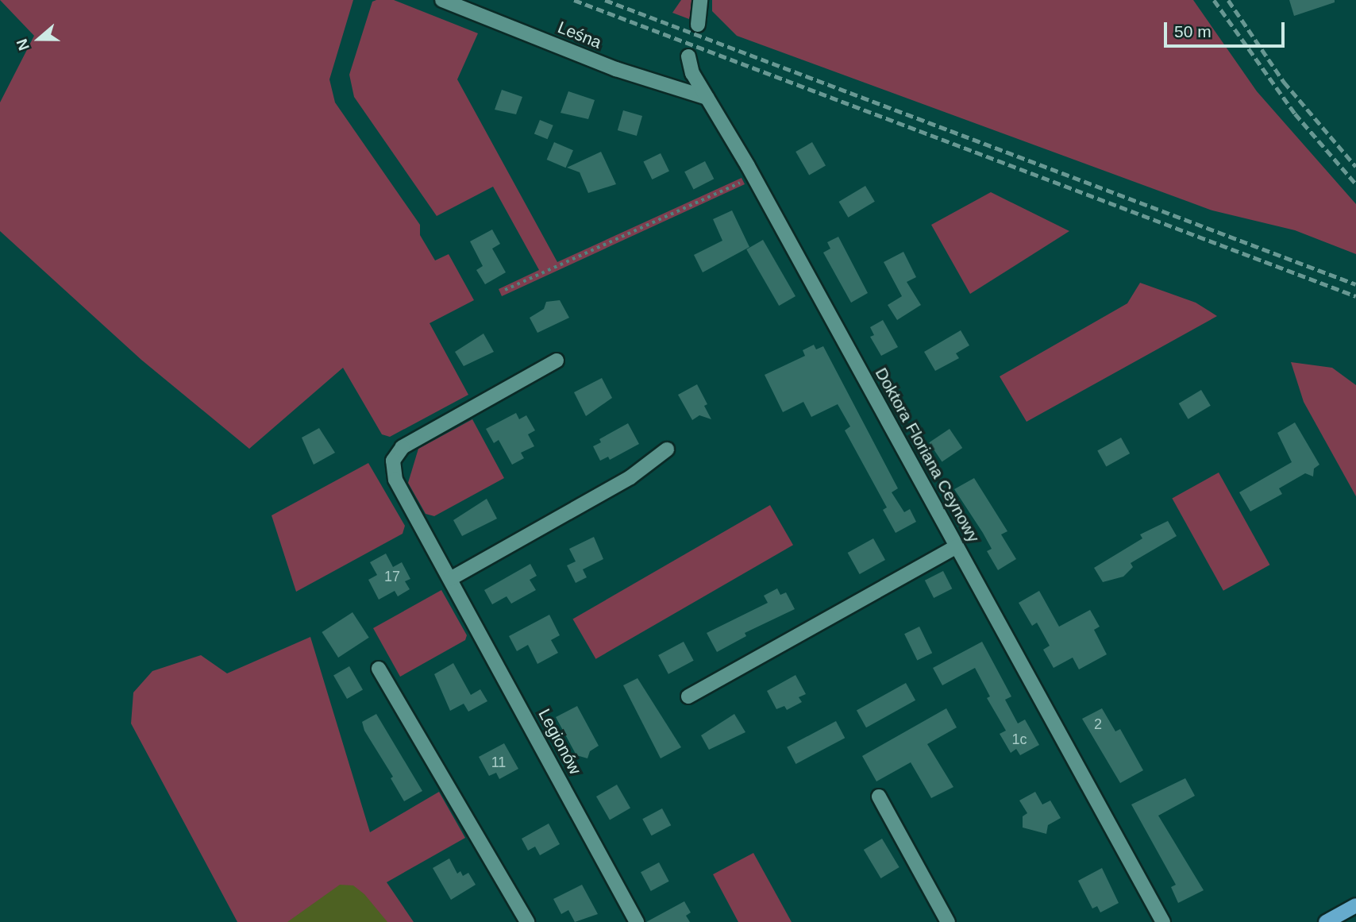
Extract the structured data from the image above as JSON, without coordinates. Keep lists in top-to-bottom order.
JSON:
{
  "streets": {
    "street": ["Leśna", "Doktora Floriana Ceynowy", "Legionów"]
  },
  "crossings": [
    ["Leśna", "Doktora Floriana Ceynowy"]
  ],
  "house_numbers": [
    "17",
    "2",
    "1c",
    "11"
  ],
  "scale_bar": "50 m",
  "north": "left"
}
